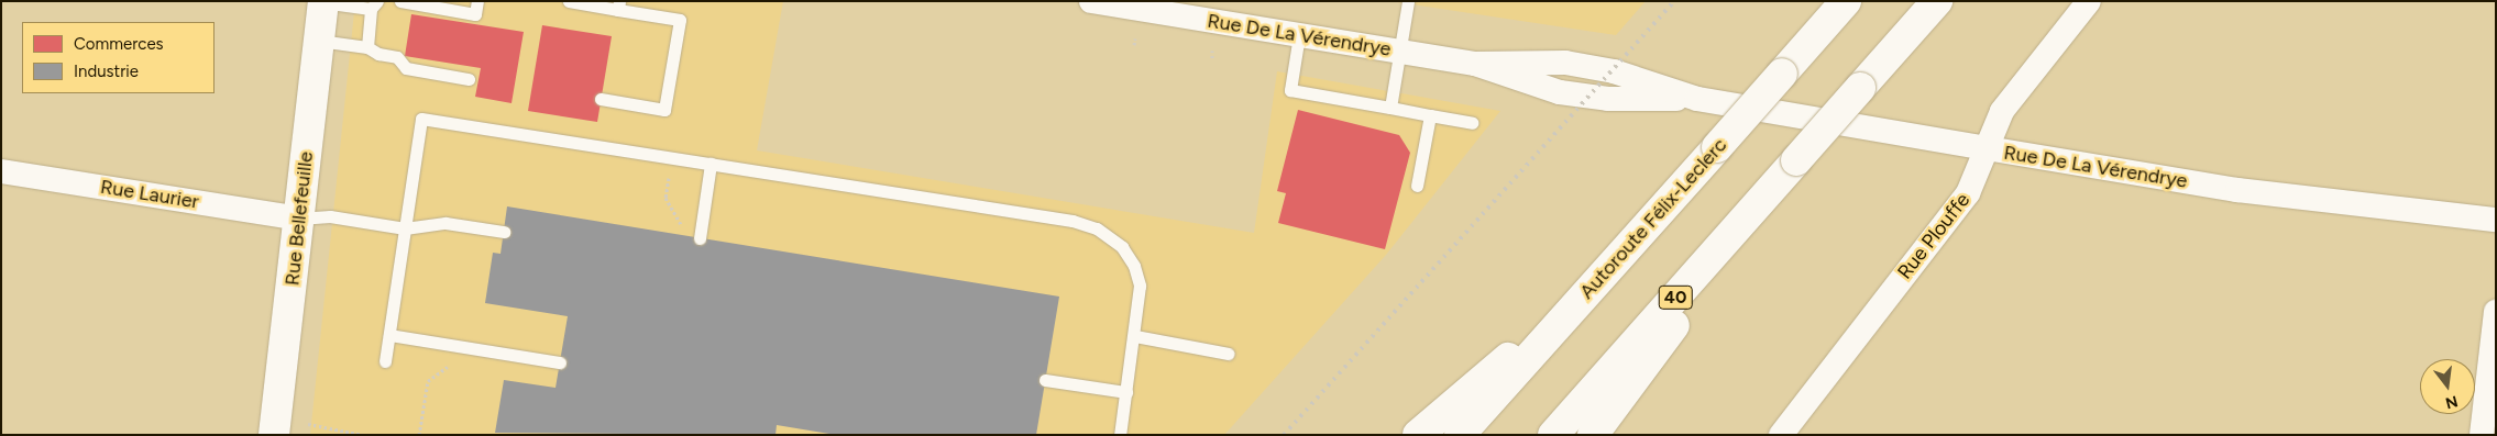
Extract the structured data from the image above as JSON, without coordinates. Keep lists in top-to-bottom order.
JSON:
{
  "streets": {
    "main road": ["Rue Bellefeuille", "Autoroute Félix-Leclerc", "40"],
    "street": ["Rue De La Vérendrye", "Rue Laurier", "Rue Plouffe"]
  },
  "crossings": [
    ["Rue De La Vérendrye", "Rue Plouffe"],
    ["Rue Laurier", "Rue Bellefeuille"]
  ],
  "legend": ["Commerces", "Industrie"],
  "north": "bottom"
}
